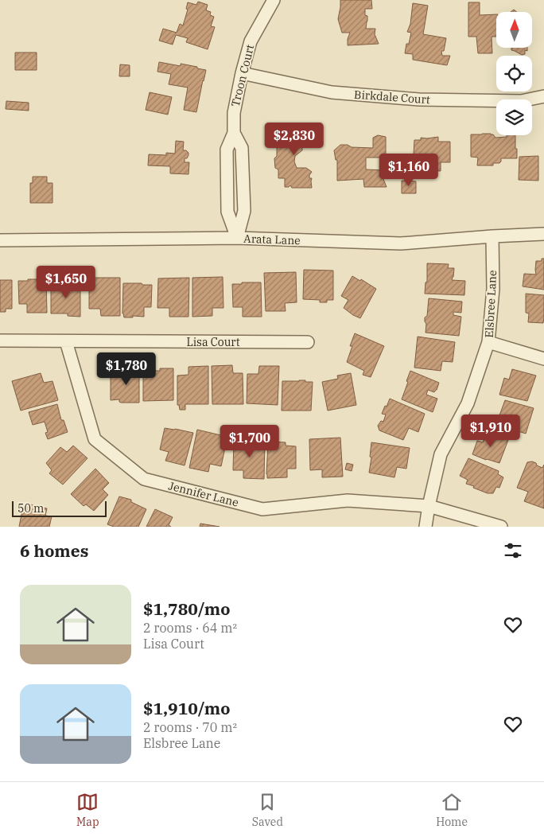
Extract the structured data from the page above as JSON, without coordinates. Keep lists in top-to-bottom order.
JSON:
{
  "streets": {
    "street": [
      "Troon Court",
      "Birkdale Court",
      "Arata Lane",
      "Elsbree Lane",
      "Lisa Court",
      "Jennifer Lane"
    ]
  },
  "crossings": [
    ["Troon Court", "Birkdale Court"],
    ["Troon Court", "Arata Lane"],
    ["Arata Lane", "Elsbree Lane"],
    ["Elsbree Lane", "Jennifer Lane"],
    ["Lisa Court", "Jennifer Lane"]
  ],
  "scale_bar": "50 m",
  "north": "top",
  "page": {
    "price": [
      "$2,830",
      "$1,160",
      "$1,650",
      "$1,780",
      "$1,910",
      "$1,700"
    ],
    "scale": "50 m",
    "heading": "6 homes",
    "list": [
      {
        "name": "$1,780/mo",
        "note": "2 rooms · 64 m² · Lisa Court"
      },
      {
        "name": "$1,910/mo",
        "note": "2 rooms · 70 m² · Elsbree Lane"
      }
    ],
    "tabs": ["Map", "Saved", "Home"]
  }
}
